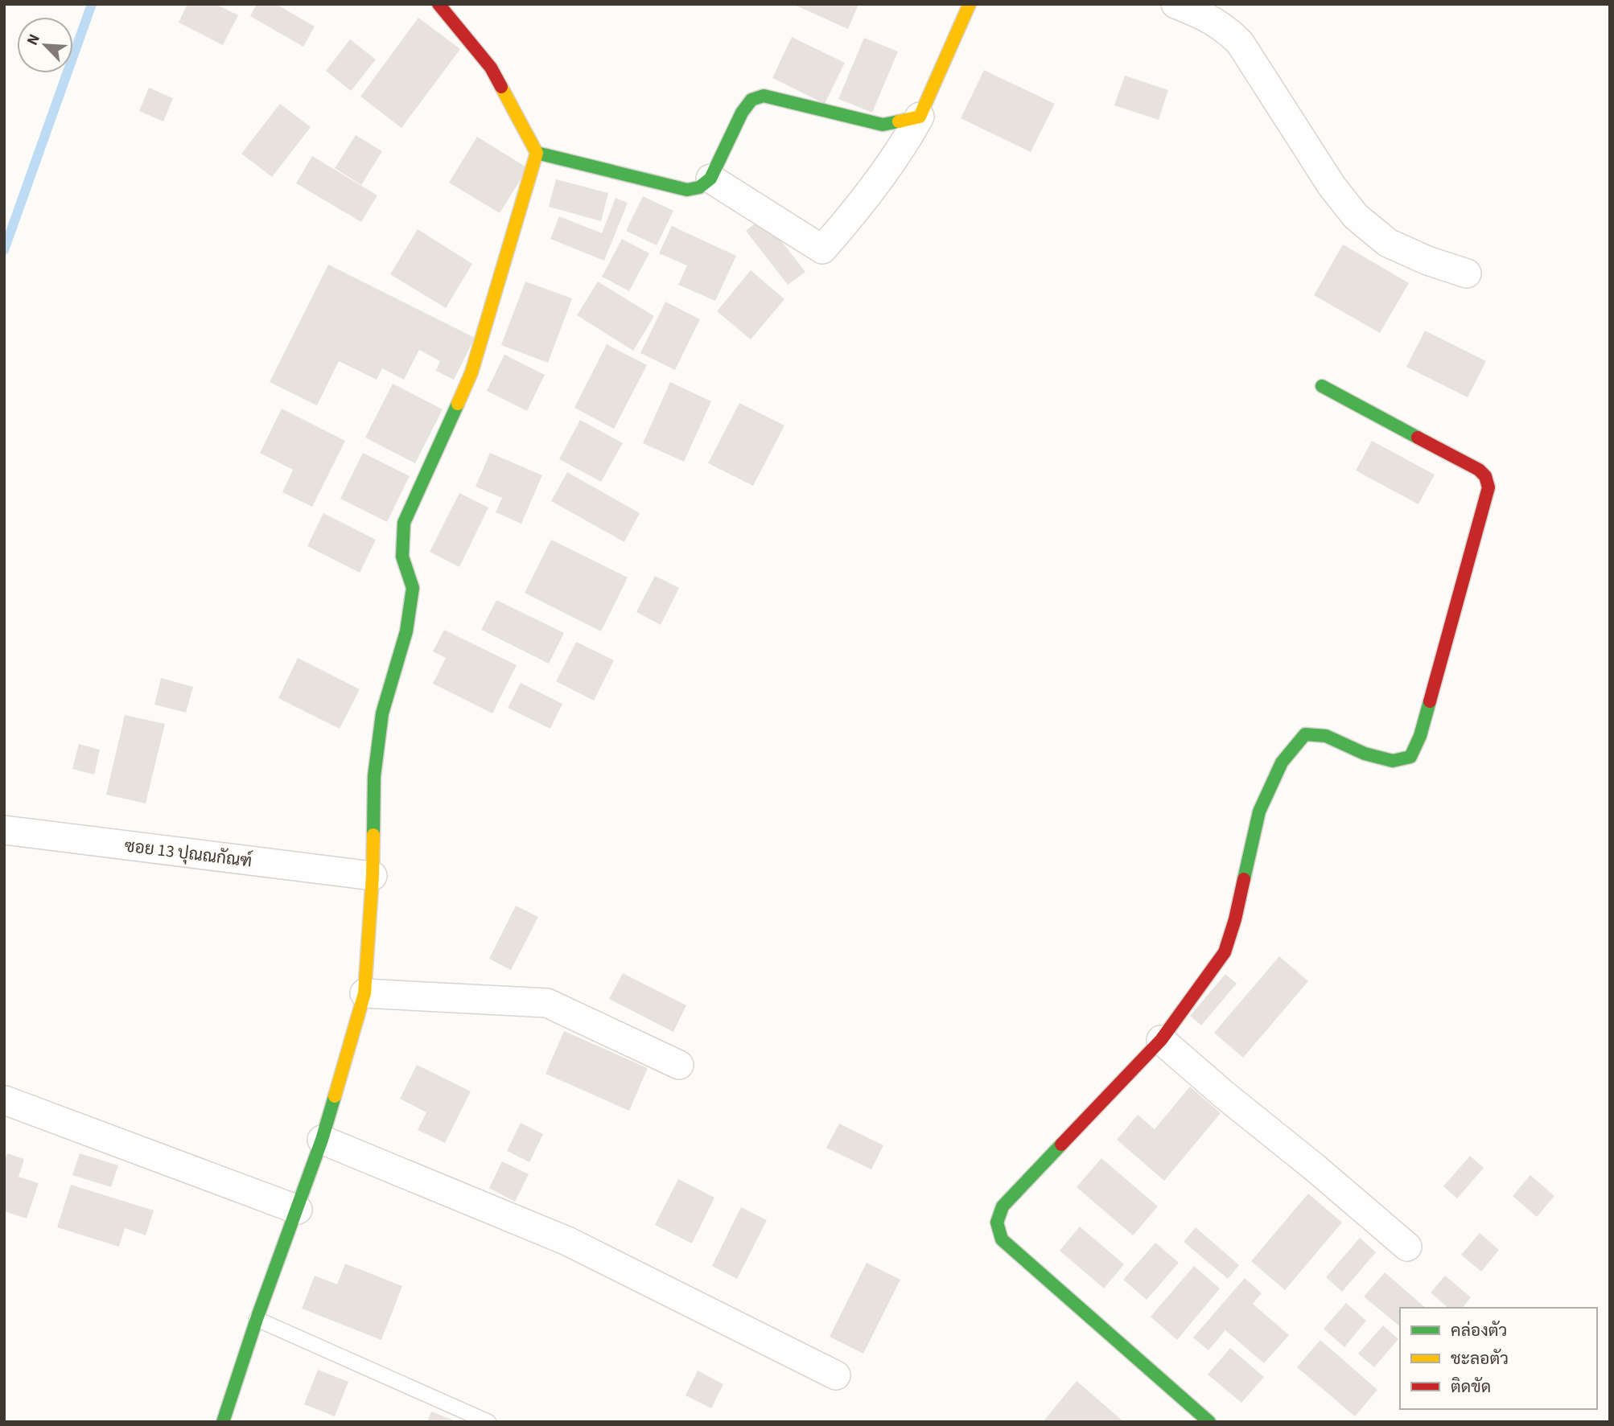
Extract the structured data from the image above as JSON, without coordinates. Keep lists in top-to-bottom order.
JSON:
{
  "streets": {
    "street": ["ซอย 13 ปุณณกัณฑ์"]
  },
  "legend": ["คล่องตัว", "ชะลอตัว", "ติดขัด"],
  "north": "top left"
}
